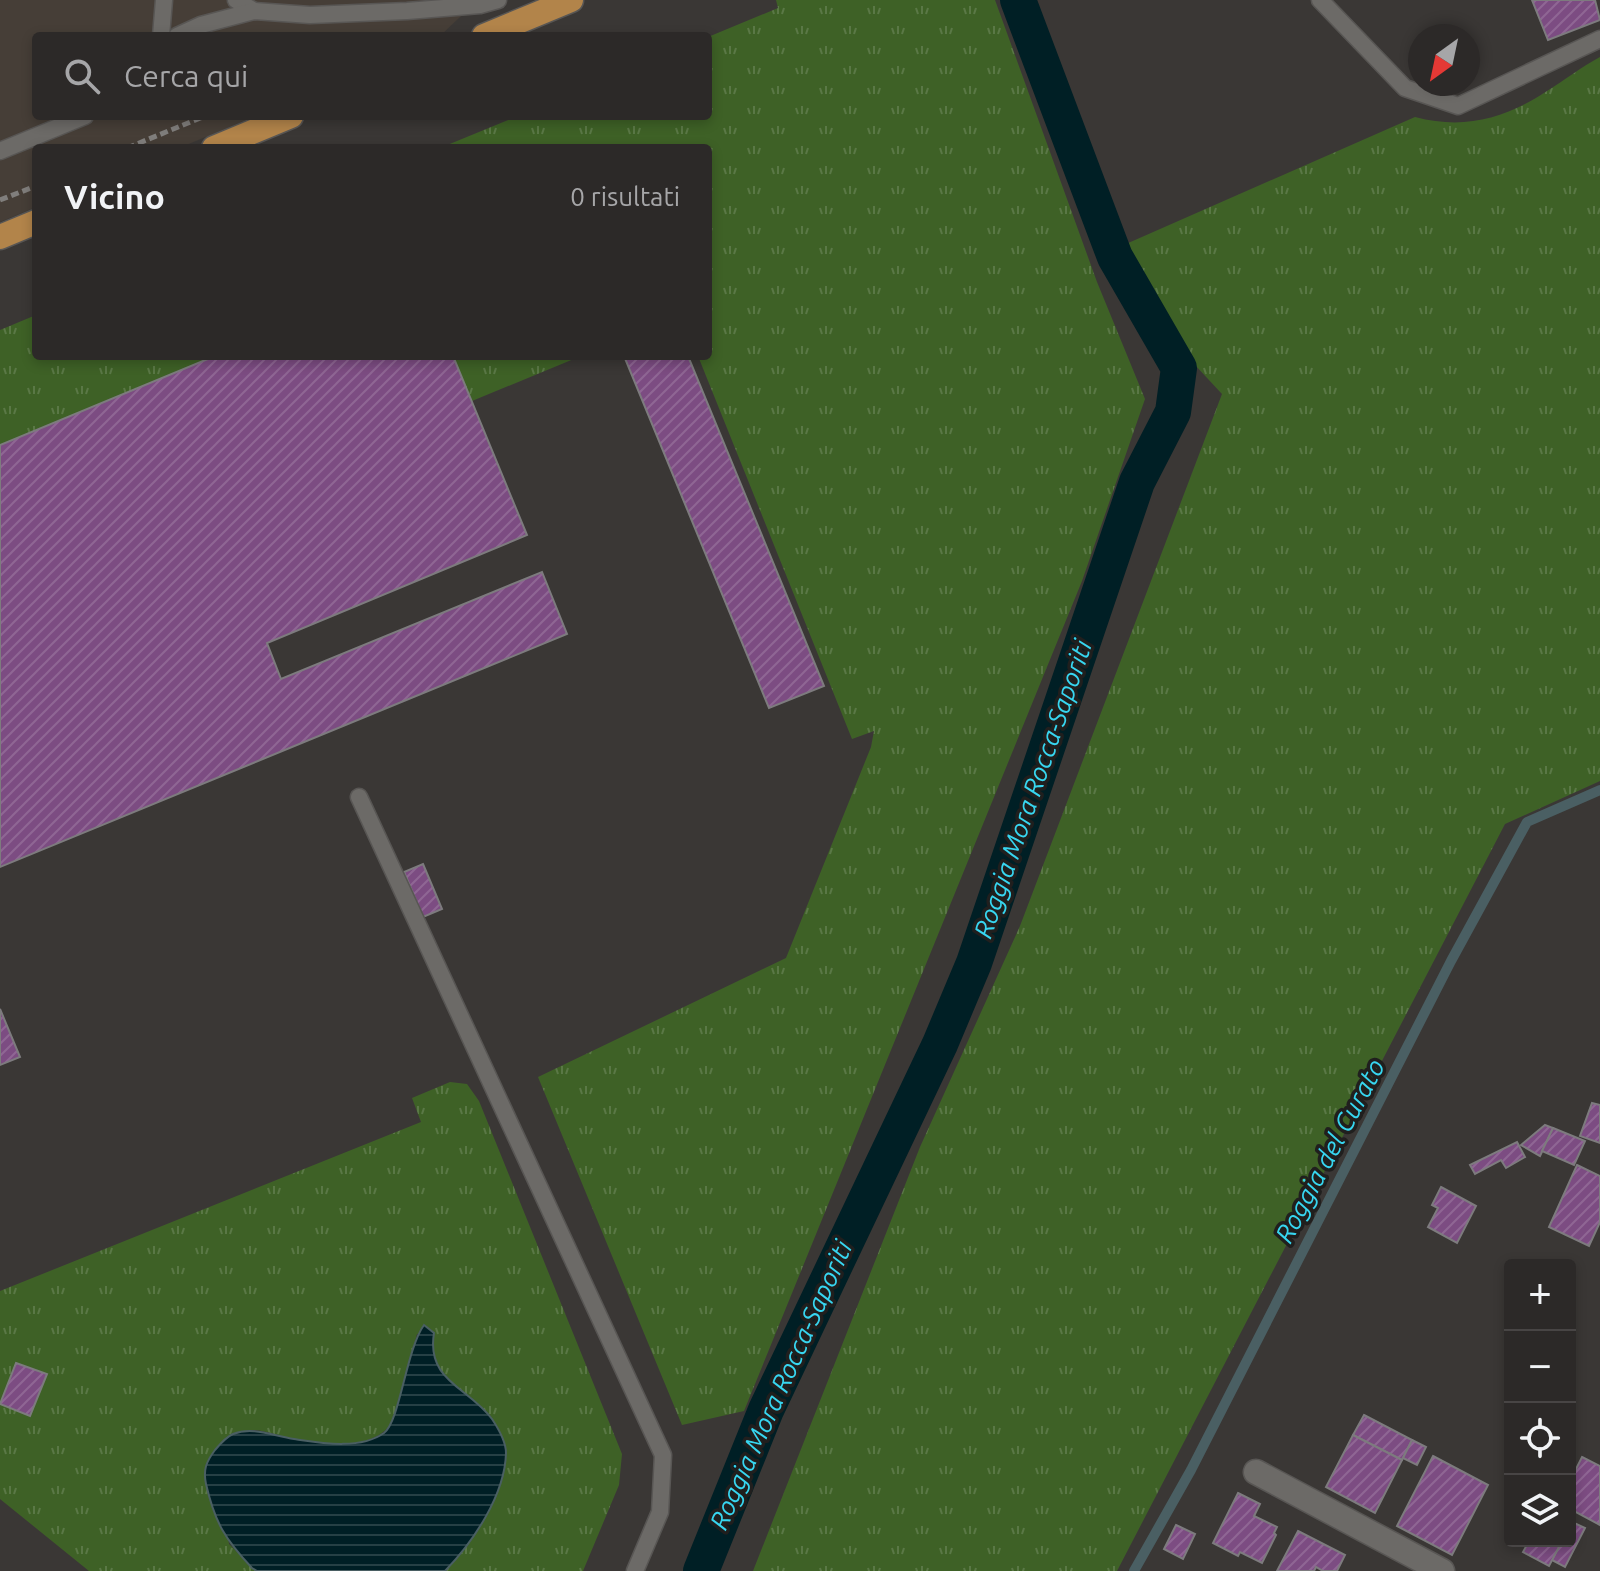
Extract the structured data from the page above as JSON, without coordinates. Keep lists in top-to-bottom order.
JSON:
{
  "water": ["Roggia Mora Rocca-Saporiti", "Roggia del Curato"],
  "north": "bottom left",
  "page": {
    "search": "Cerca qui",
    "heading": ["Vicino", "0 risultati"],
    "map_buttons": ["+", "−"]
  }
}
